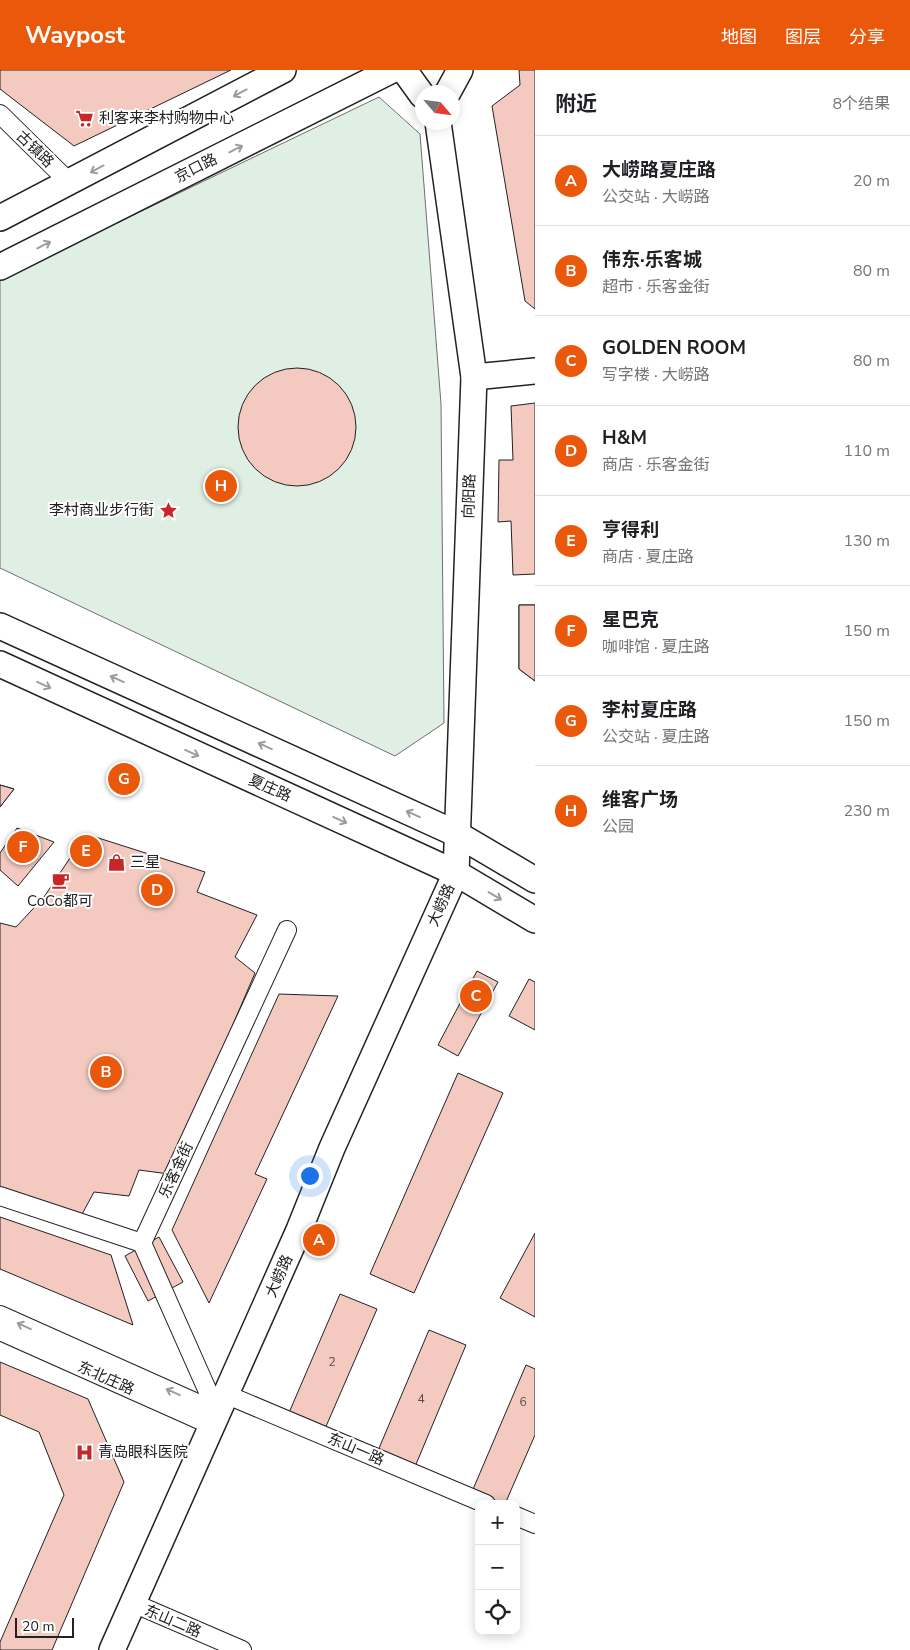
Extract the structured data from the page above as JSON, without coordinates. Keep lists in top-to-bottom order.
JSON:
{
  "streets": {
    "main road": [
      "京口路",
      "向阳路",
      "夏庄路",
      "大崂路"
    ],
    "street": [
      "古镇路",
      "乐客金街",
      "东北庄路",
      "东山一路",
      "东山二路"
    ]
  },
  "crossings": [
    ["向阳路", "夏庄路"],
    ["向阳路", "大崂路"],
    ["夏庄路", "大崂路"],
    ["大崂路", "东北庄路"],
    ["大崂路", "东山一路"],
    ["大崂路", "东山二路"],
    ["东北庄路", "东山一路"]
  ],
  "places": {
    "supermarket": ["利客来李村购物中心"],
    "place": ["李村商业步行街"],
    "shop": ["三星"],
    "cafe": ["CoCo都可"],
    "hospital": ["青岛眼科医院"]
  },
  "house_numbers": ["2", "4", "6"],
  "scale_bar": "20 m",
  "north": "bottom right",
  "page": {
    "header": "Waypost",
    "nav": ["地图", "图层", "分享"],
    "heading": ["附近", "8个结果"],
    "list": [
      {
        "mark": "A",
        "name": "大崂路夏庄路",
        "note": "公交站 · 大崂路",
        "value": "20 m"
      },
      {
        "mark": "B",
        "name": "伟东·乐客城",
        "note": "超市 · 乐客金街",
        "value": "80 m"
      },
      {
        "mark": "C",
        "name": "GOLDEN ROOM",
        "note": "写字楼 · 大崂路",
        "value": "80 m"
      },
      {
        "mark": "D",
        "name": "H&M",
        "note": "商店 · 乐客金街",
        "value": "110 m"
      },
      {
        "mark": "E",
        "name": "亨得利",
        "note": "商店 · 夏庄路",
        "value": "130 m"
      },
      {
        "mark": "F",
        "name": "星巴克",
        "note": "咖啡馆 · 夏庄路",
        "value": "150 m"
      },
      {
        "mark": "G",
        "name": "李村夏庄路",
        "note": "公交站 · 夏庄路",
        "value": "150 m"
      },
      {
        "mark": "H",
        "name": "维客广场",
        "note": "公园",
        "value": "230 m"
      }
    ],
    "pins": [
      "H",
      "G",
      "F",
      "E",
      "D",
      "C",
      "B",
      "A"
    ],
    "map_buttons": ["+", "−"],
    "scale": "20 m"
  }
}
